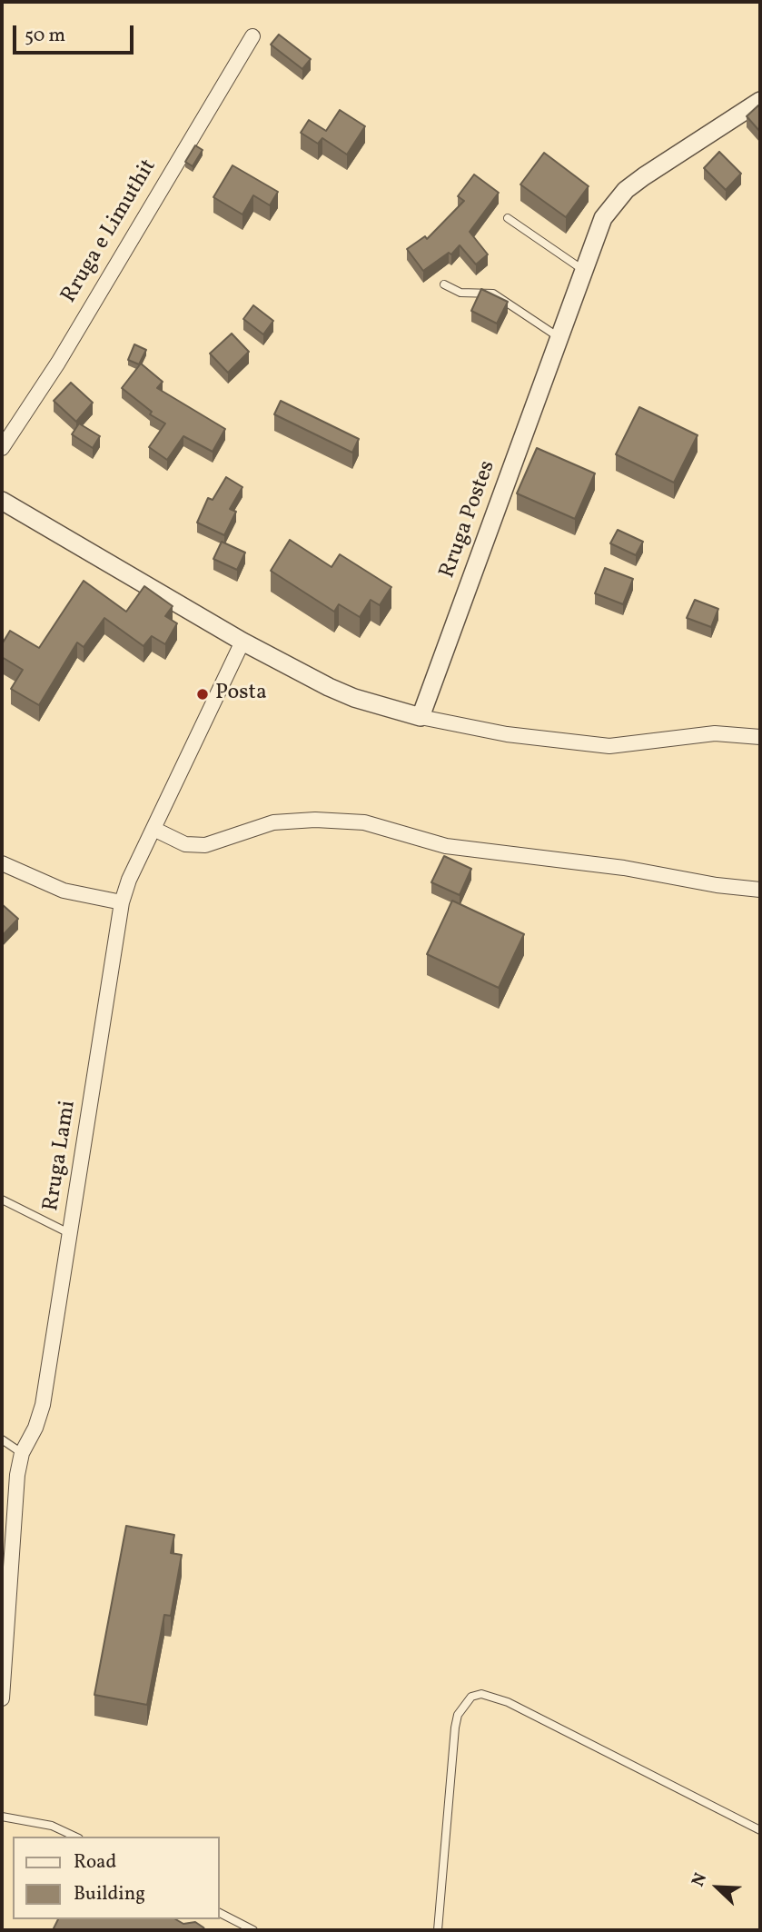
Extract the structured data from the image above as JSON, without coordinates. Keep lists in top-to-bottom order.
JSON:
{
  "streets": {
    "street": ["Rruga e Limuthit", "Rruga Postes", "Rruga Lami"]
  },
  "places": ["Posta"],
  "legend": ["Road", "Building"],
  "scale_bar": "50 m",
  "north": "top left"
}
